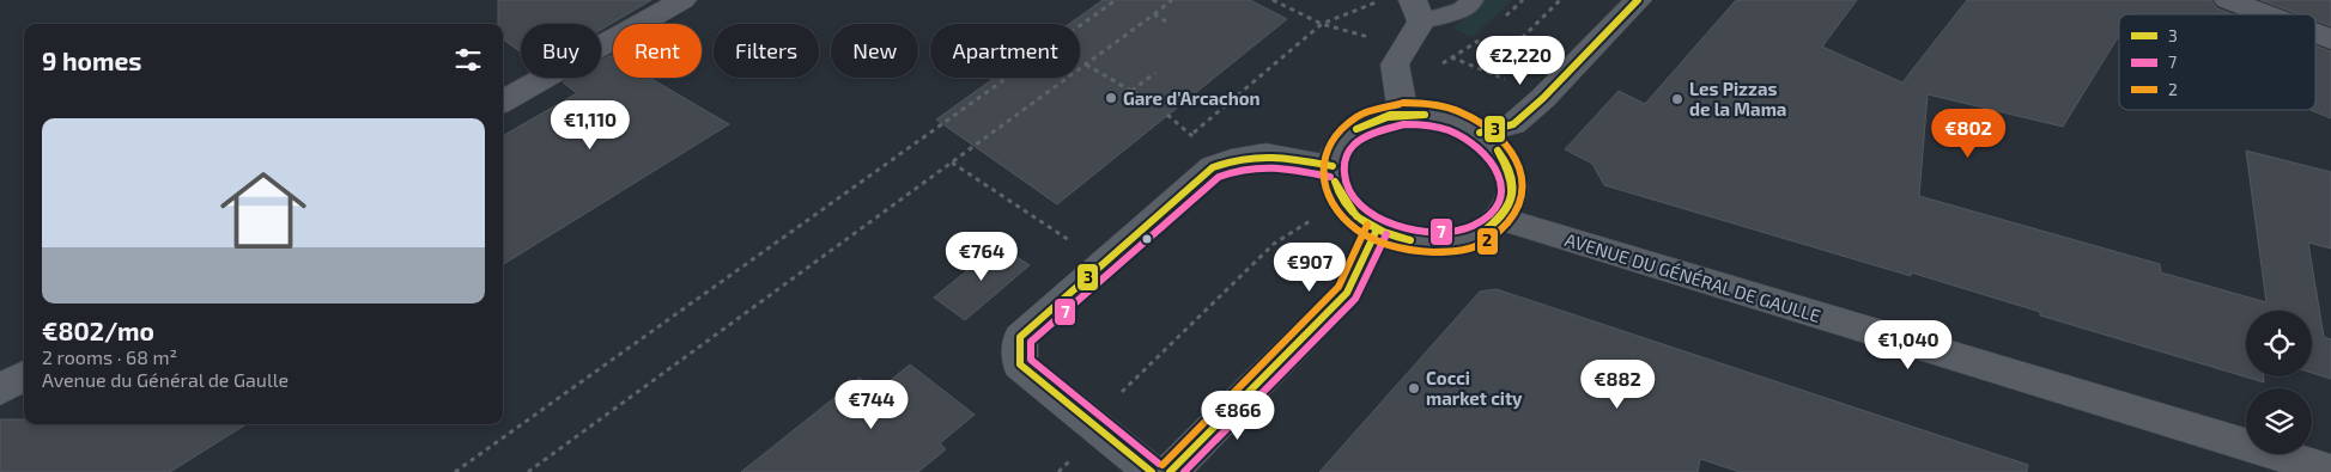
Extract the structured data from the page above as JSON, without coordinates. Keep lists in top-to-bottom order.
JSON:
{
  "streets": {
    "main road": ["AVENUE DU GÉNÉRAL DE GAULLE"]
  },
  "places": ["Gare d'Arcachon", "Les Pizzas de la Mama", "Cocci market city"],
  "lines": ["transit line 3", "transit line 2", "transit line 7"],
  "legend": ["3", "7", "2"],
  "page": {
    "chip": [
      "Buy",
      "Rent",
      "Filters",
      "New",
      "Apartment"
    ],
    "heading": "9 homes",
    "price": [
      "€2,220",
      "€1,110",
      "€802",
      "€764",
      "€907",
      "€1,040",
      "€882",
      "€744",
      "€866"
    ],
    "list": [
      {
        "name": "€802/mo",
        "note": "2 rooms · 68 m² · Avenue du Général de Gaulle"
      }
    ]
  }
}
